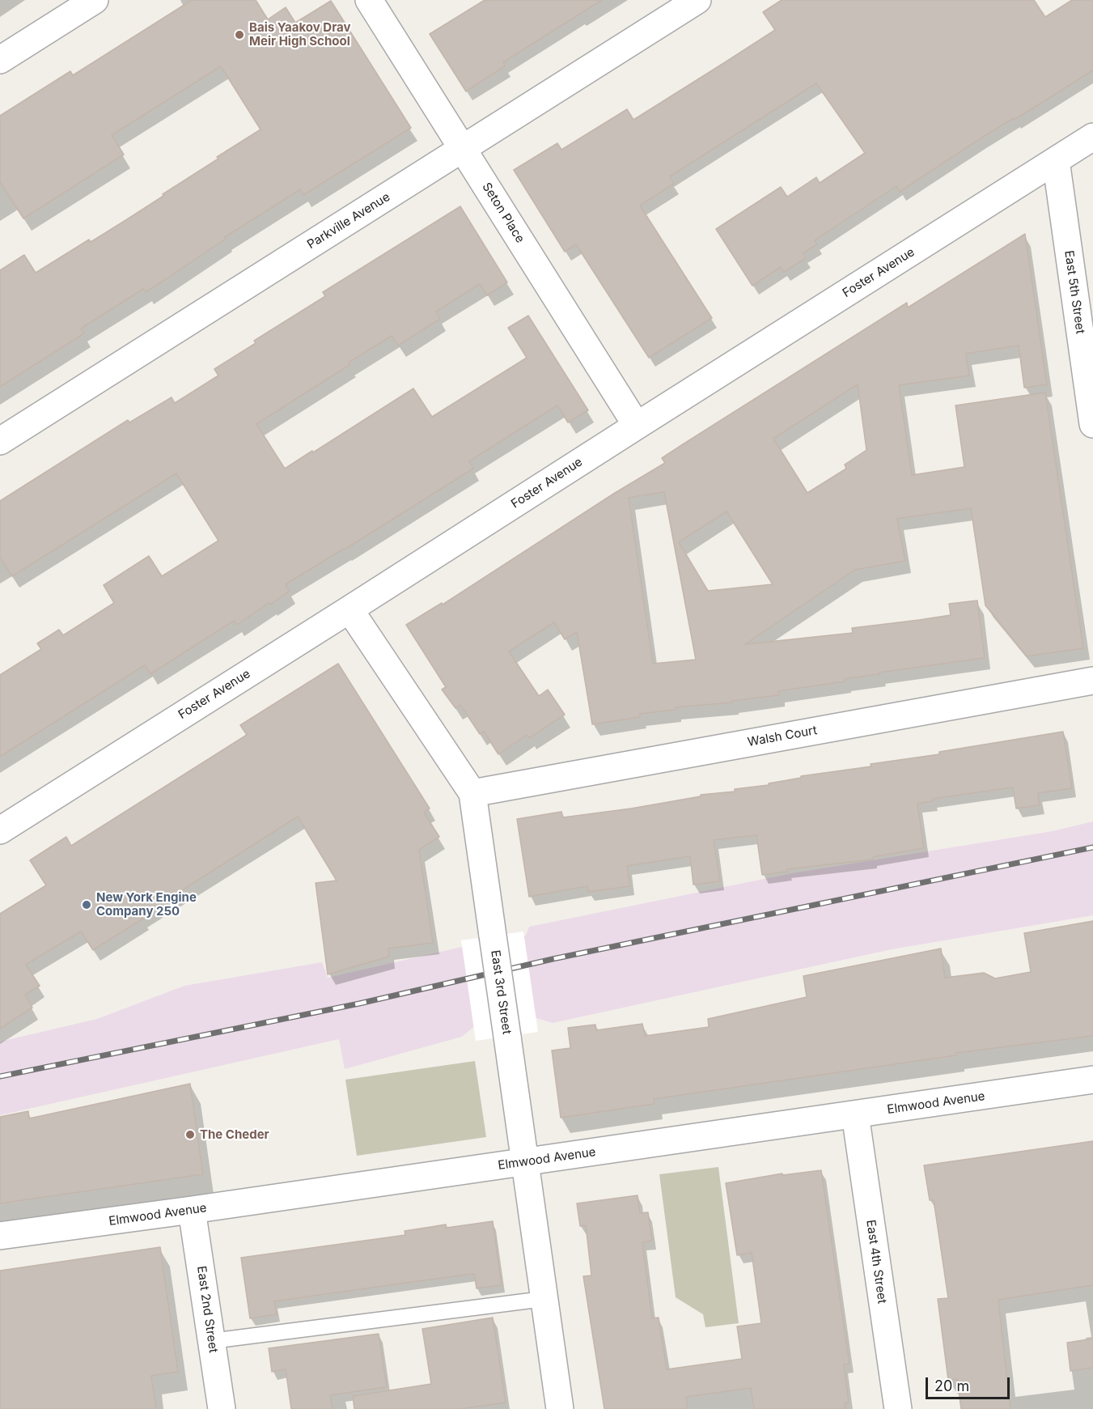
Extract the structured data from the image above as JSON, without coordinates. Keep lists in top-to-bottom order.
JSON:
{
  "streets": {
    "street": [
      "Seton Place",
      "Parkville Avenue",
      "Foster Avenue",
      "East 5th Street",
      "Walsh Court",
      "East 3rd Street",
      "Elmwood Avenue",
      "East 4th Street",
      "East 2nd Street"
    ]
  },
  "crossings": [
    ["Seton Place", "Parkville Avenue"],
    ["Seton Place", "Foster Avenue"],
    ["Foster Avenue", "East 5th Street"],
    ["Foster Avenue", "East 3rd Street"],
    ["Walsh Court", "East 3rd Street"],
    ["East 3rd Street", "Elmwood Avenue"],
    ["Elmwood Avenue", "East 4th Street"],
    ["Elmwood Avenue", "East 2nd Street"]
  ],
  "places": ["Bais Yaakov Drav Meir High School", "New York Engine Company 250", "The Cheder"],
  "scale_bar": "20 m"
}
